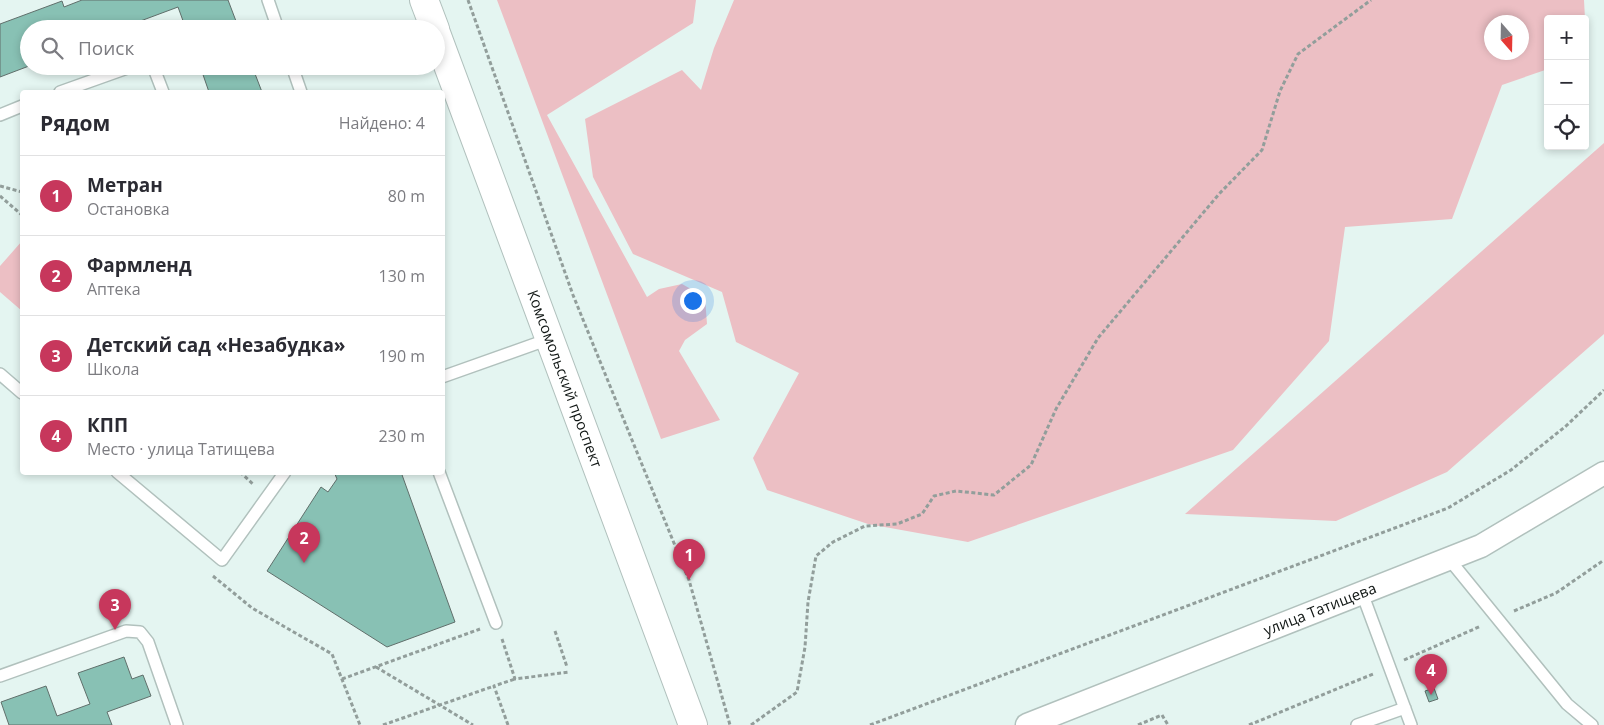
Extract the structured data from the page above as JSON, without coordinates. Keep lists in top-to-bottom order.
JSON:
{
  "streets": {
    "street": ["Комсомольский проспект", "улица Татищева"]
  },
  "north": "bottom",
  "page": {
    "map_buttons": ["+", "−"],
    "search": "Поиск",
    "heading": ["Рядом", "Найдено: 4"],
    "list": [
      {
        "mark": "1",
        "name": "Метран",
        "note": "Остановка",
        "value": "80 m"
      },
      {
        "mark": "2",
        "name": "Фармленд",
        "note": "Аптека",
        "value": "130 m"
      },
      {
        "mark": "3",
        "name": "Детский сад «Незабудка»",
        "note": "Школа",
        "value": "190 m"
      },
      {
        "mark": "4",
        "name": "КПП",
        "note": "Место · улица Татищева",
        "value": "230 m"
      }
    ],
    "pins": [
      "2",
      "1",
      "3",
      "4"
    ]
  }
}
